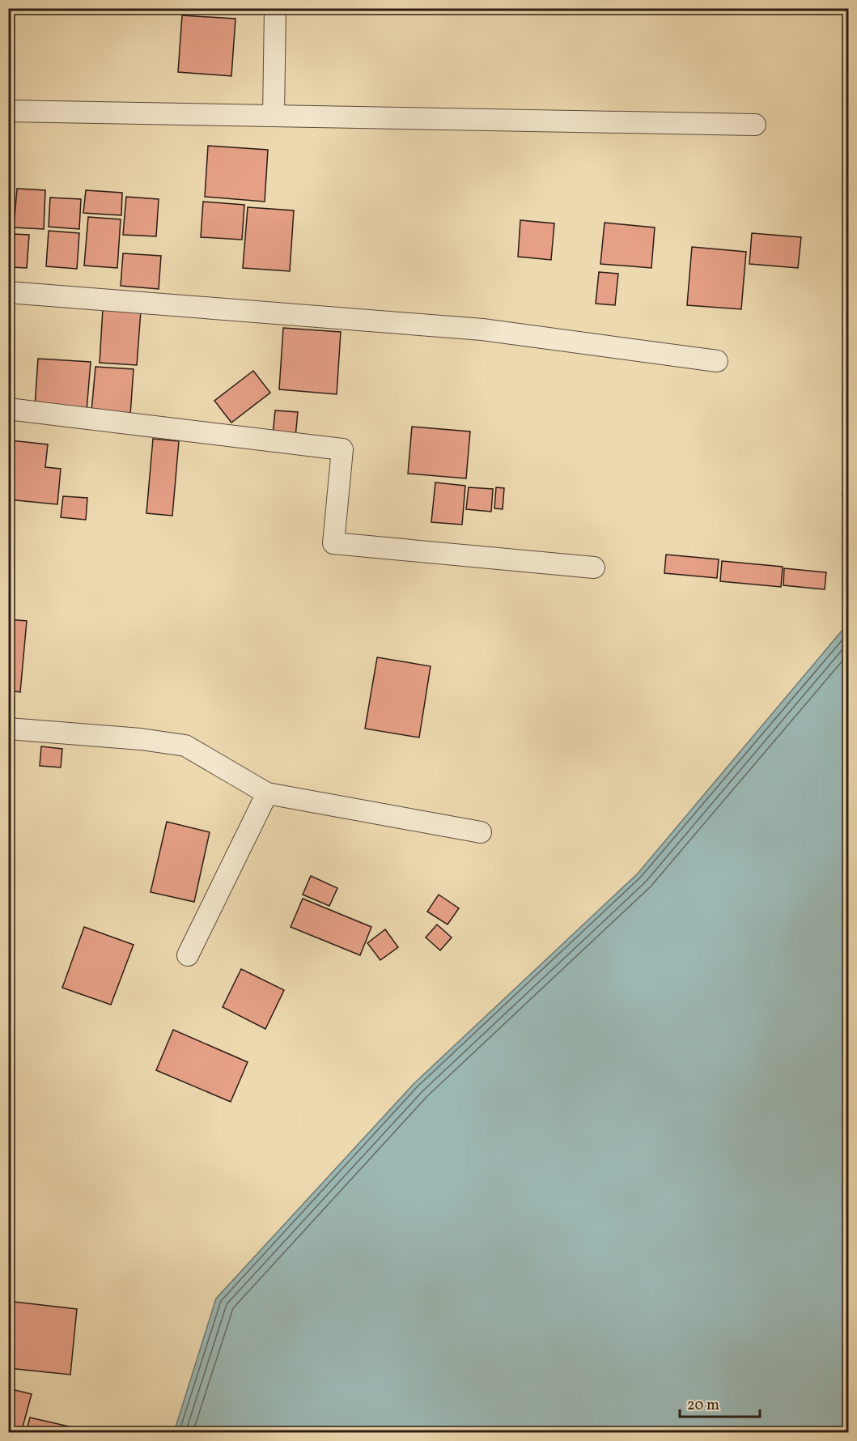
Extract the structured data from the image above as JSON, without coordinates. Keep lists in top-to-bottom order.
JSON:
{
  "scale_bar": "20 m"
}
